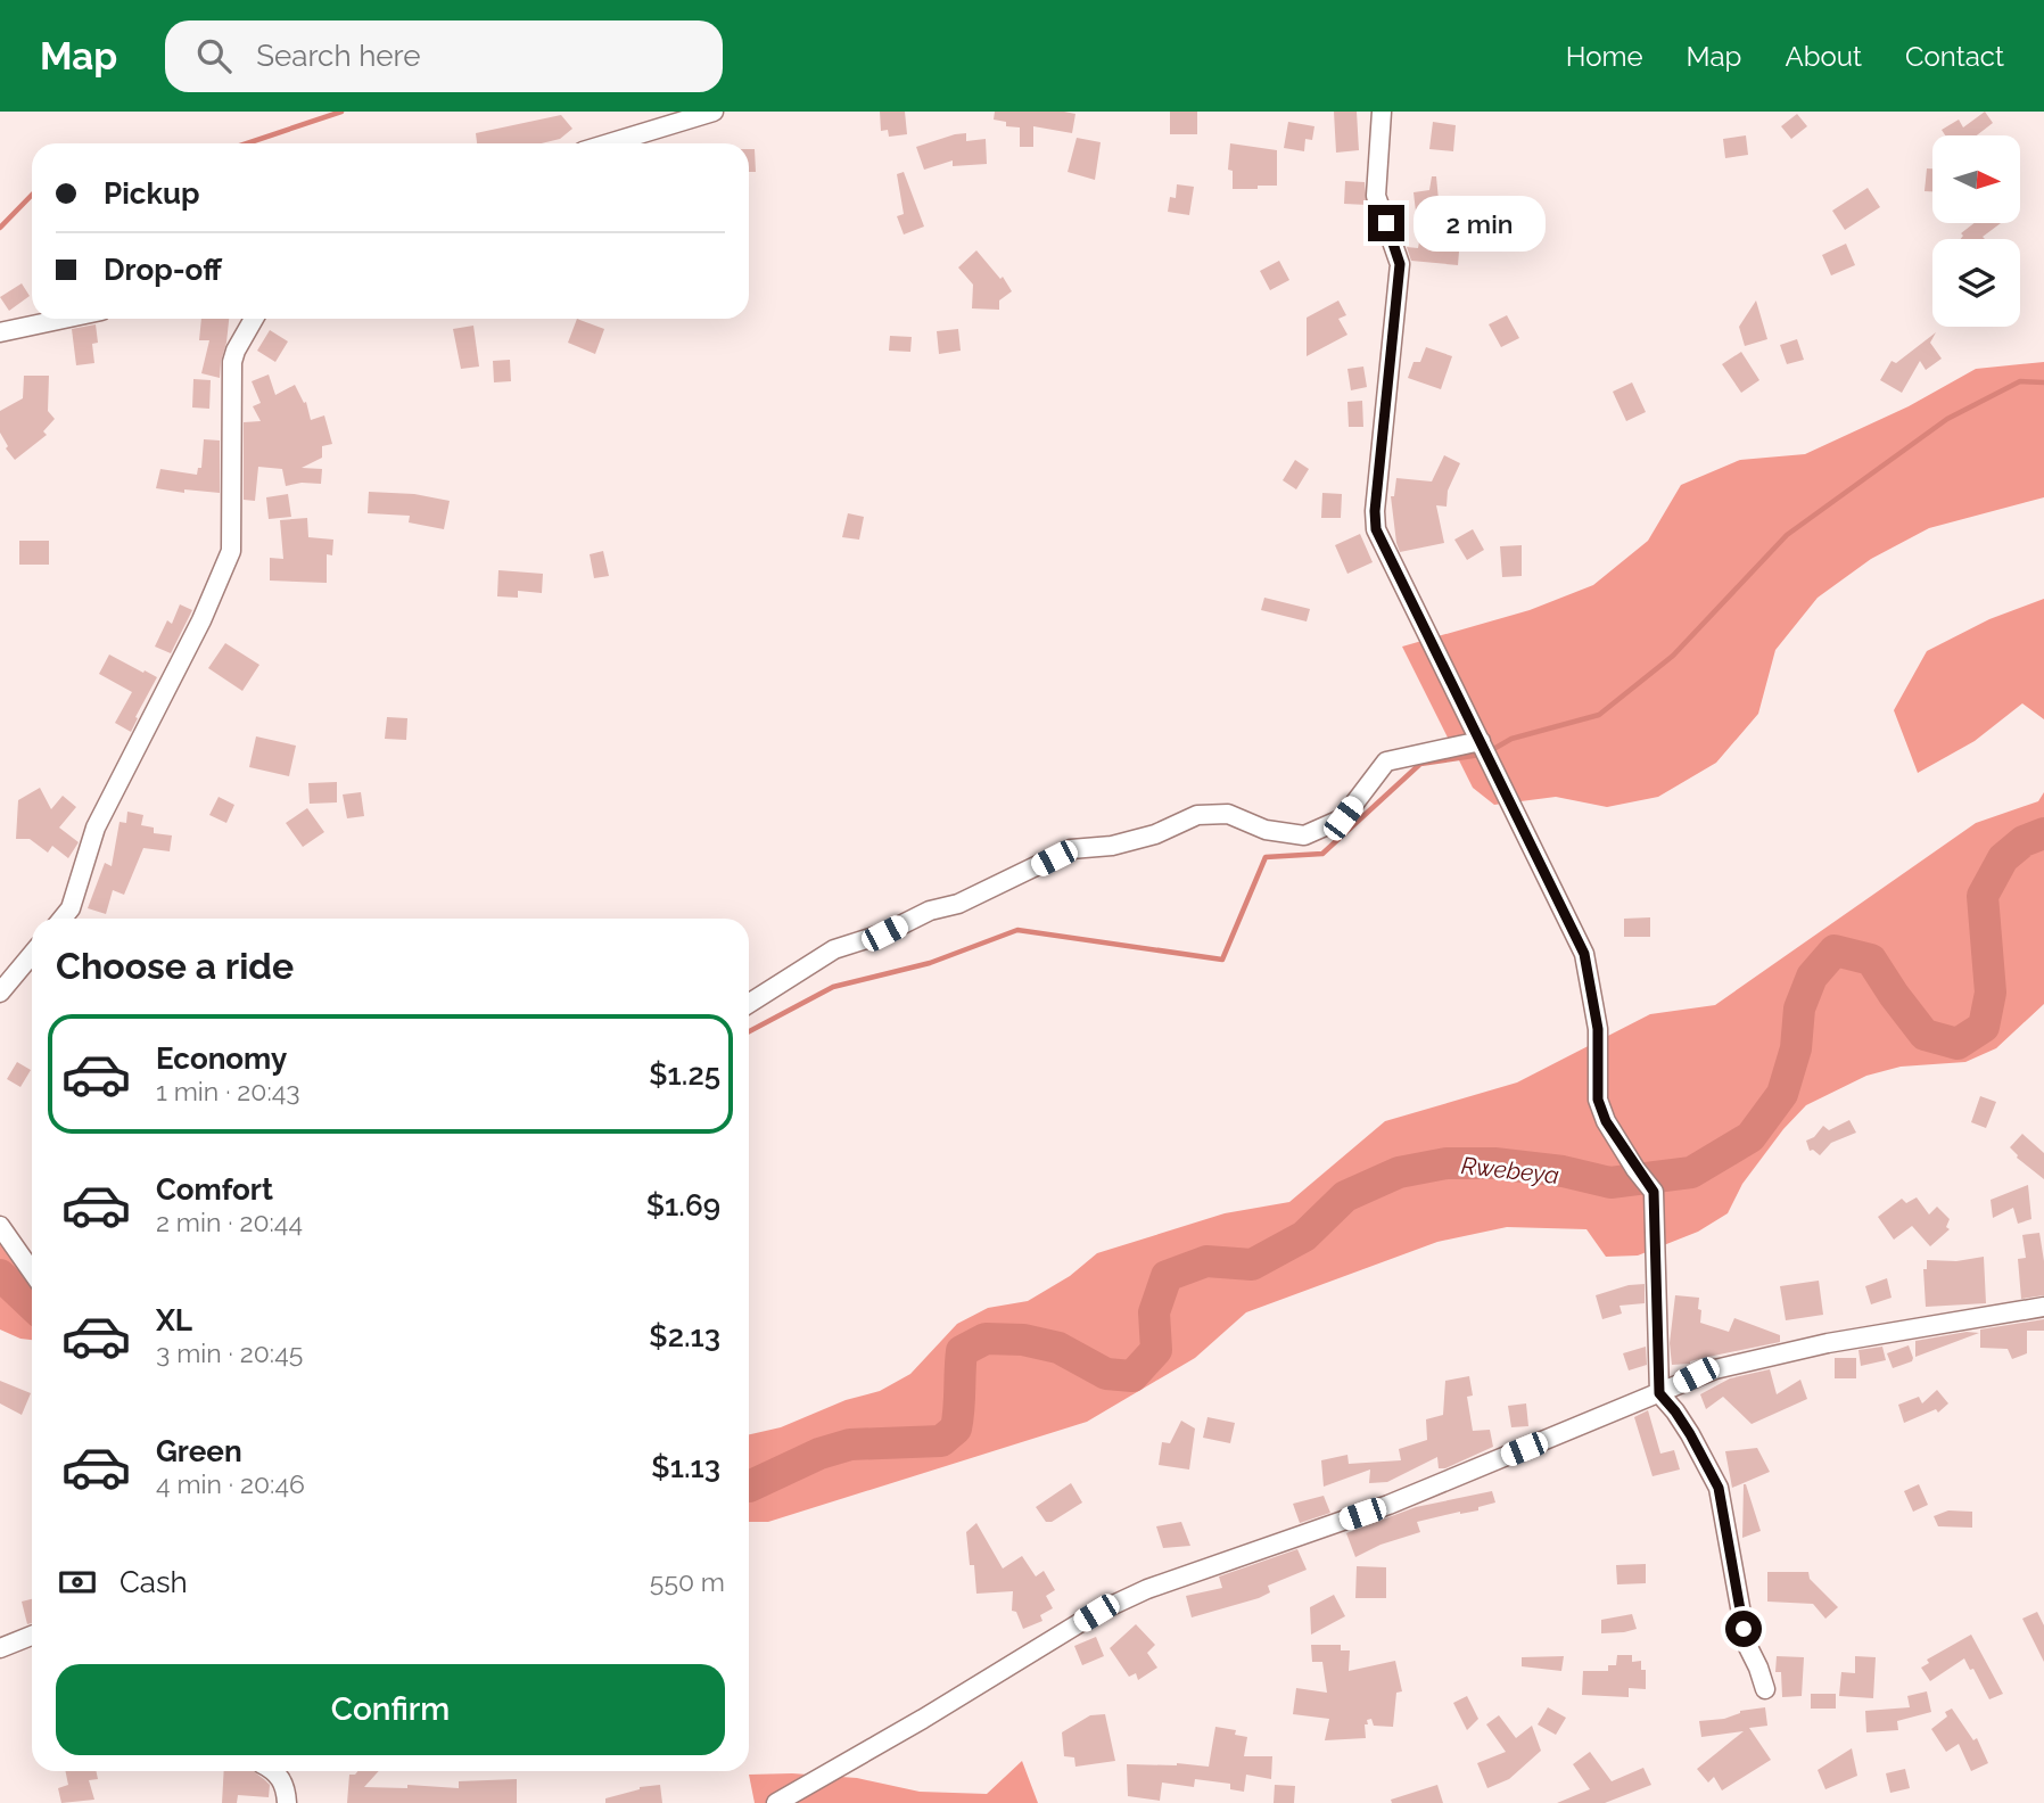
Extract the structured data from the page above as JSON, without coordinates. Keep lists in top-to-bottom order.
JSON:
{
  "water": ["Rwebeya"],
  "north": "right",
  "page": {
    "header": "Map",
    "search": "Search here",
    "nav": [
      "Home",
      "Map",
      "About",
      "Contact"
    ],
    "banner": ["Pickup", "Drop-off"],
    "bubble": "2 min",
    "heading": "Choose a ride",
    "list": [
      {
        "name": "Economy",
        "note": "1 min · 20:43",
        "value": "$1.25"
      },
      {
        "name": "Comfort",
        "note": "2 min · 20:44",
        "value": "$1.69"
      },
      {
        "name": "XL",
        "note": "3 min · 20:45",
        "value": "$2.13"
      },
      {
        "name": "Green",
        "note": "4 min · 20:46",
        "value": "$1.13"
      }
    ],
    "pay": ["Cash", "550 m"],
    "buttons": "Confirm"
  }
}
